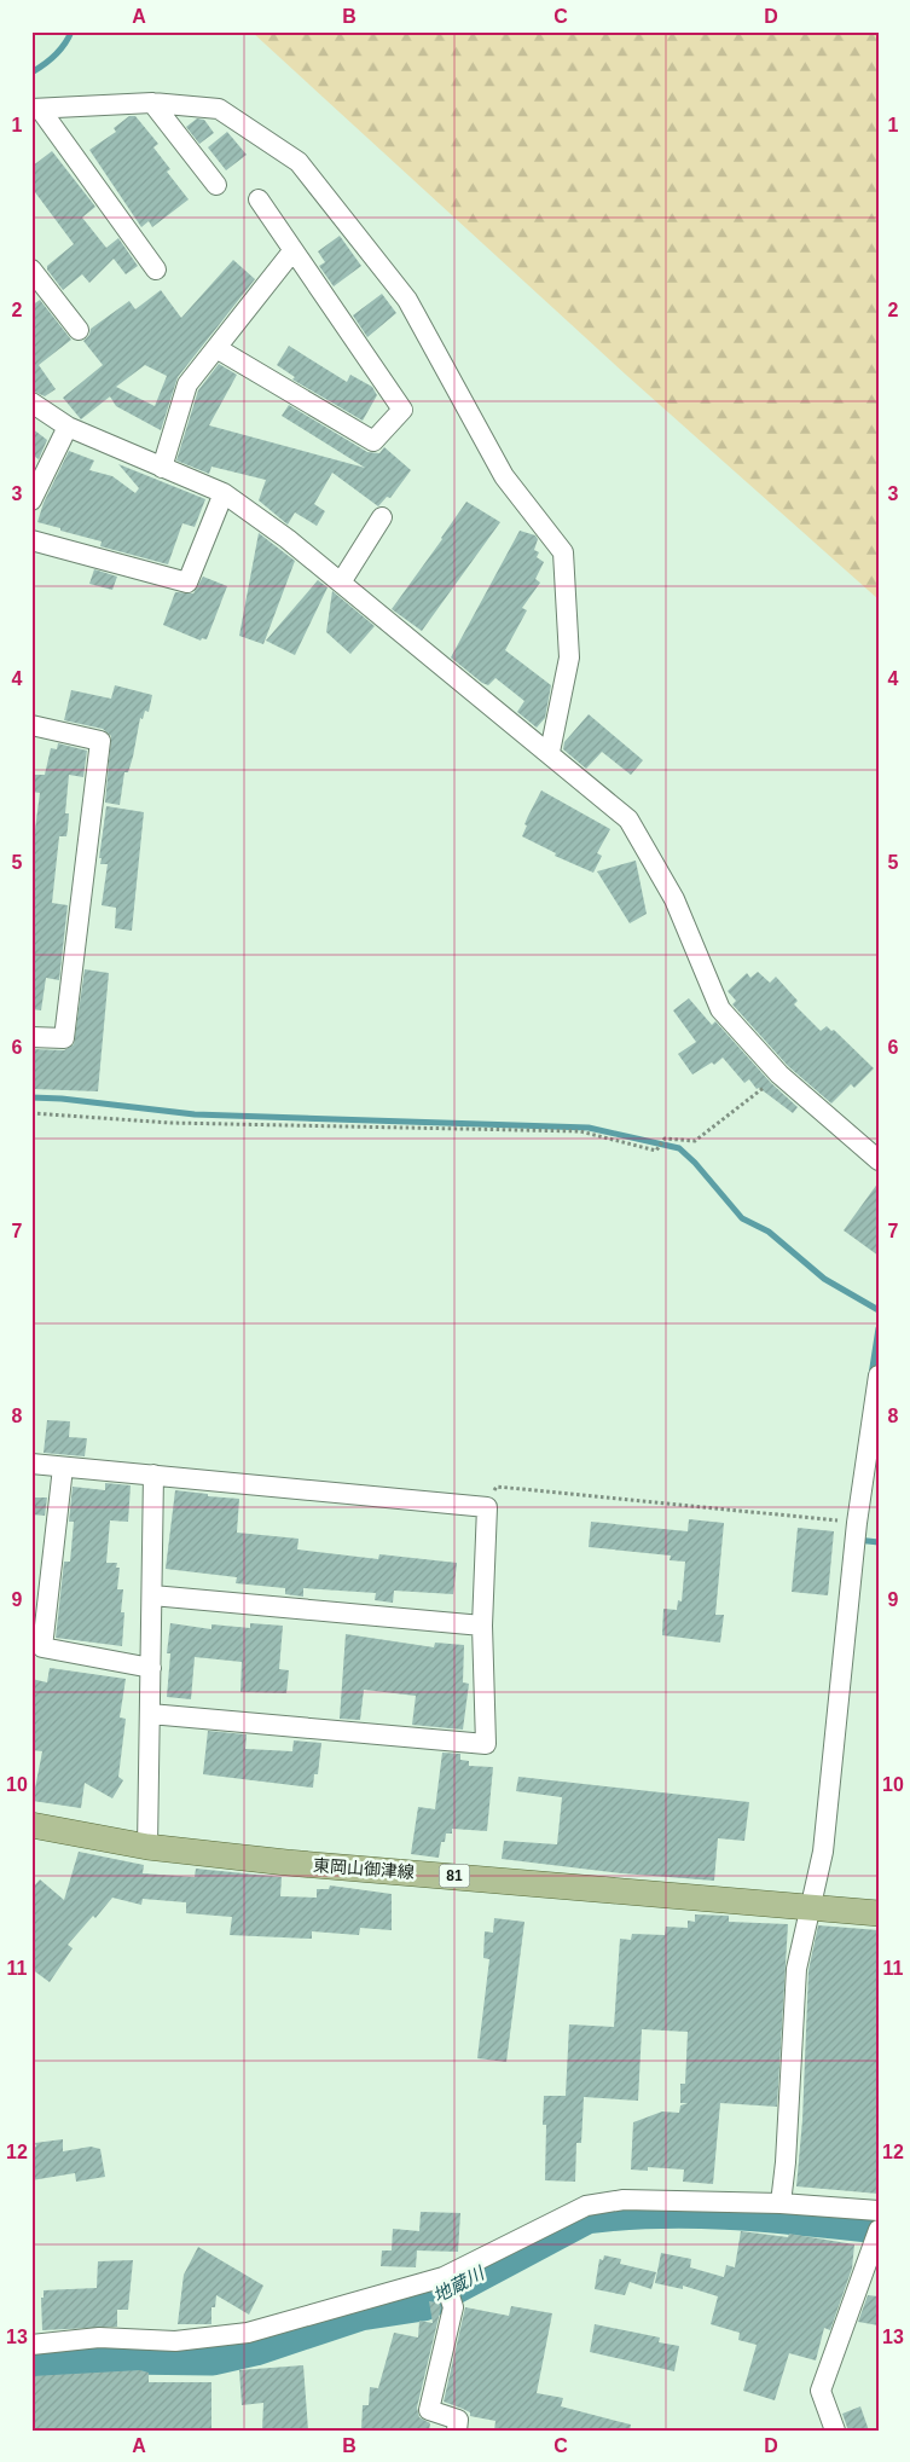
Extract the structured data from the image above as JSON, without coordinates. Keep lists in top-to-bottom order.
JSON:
{
  "streets": {
    "main road": ["東岡山御津線", "81"]
  },
  "water": ["地蔵川"],
  "grid": {
    "columns": [
      "A",
      "B",
      "C",
      "D"
    ],
    "rows": [
      "1",
      "2",
      "3",
      "4",
      "5",
      "6",
      "7",
      "8",
      "9",
      "10",
      "11",
      "12",
      "13"
    ]
  }
}
